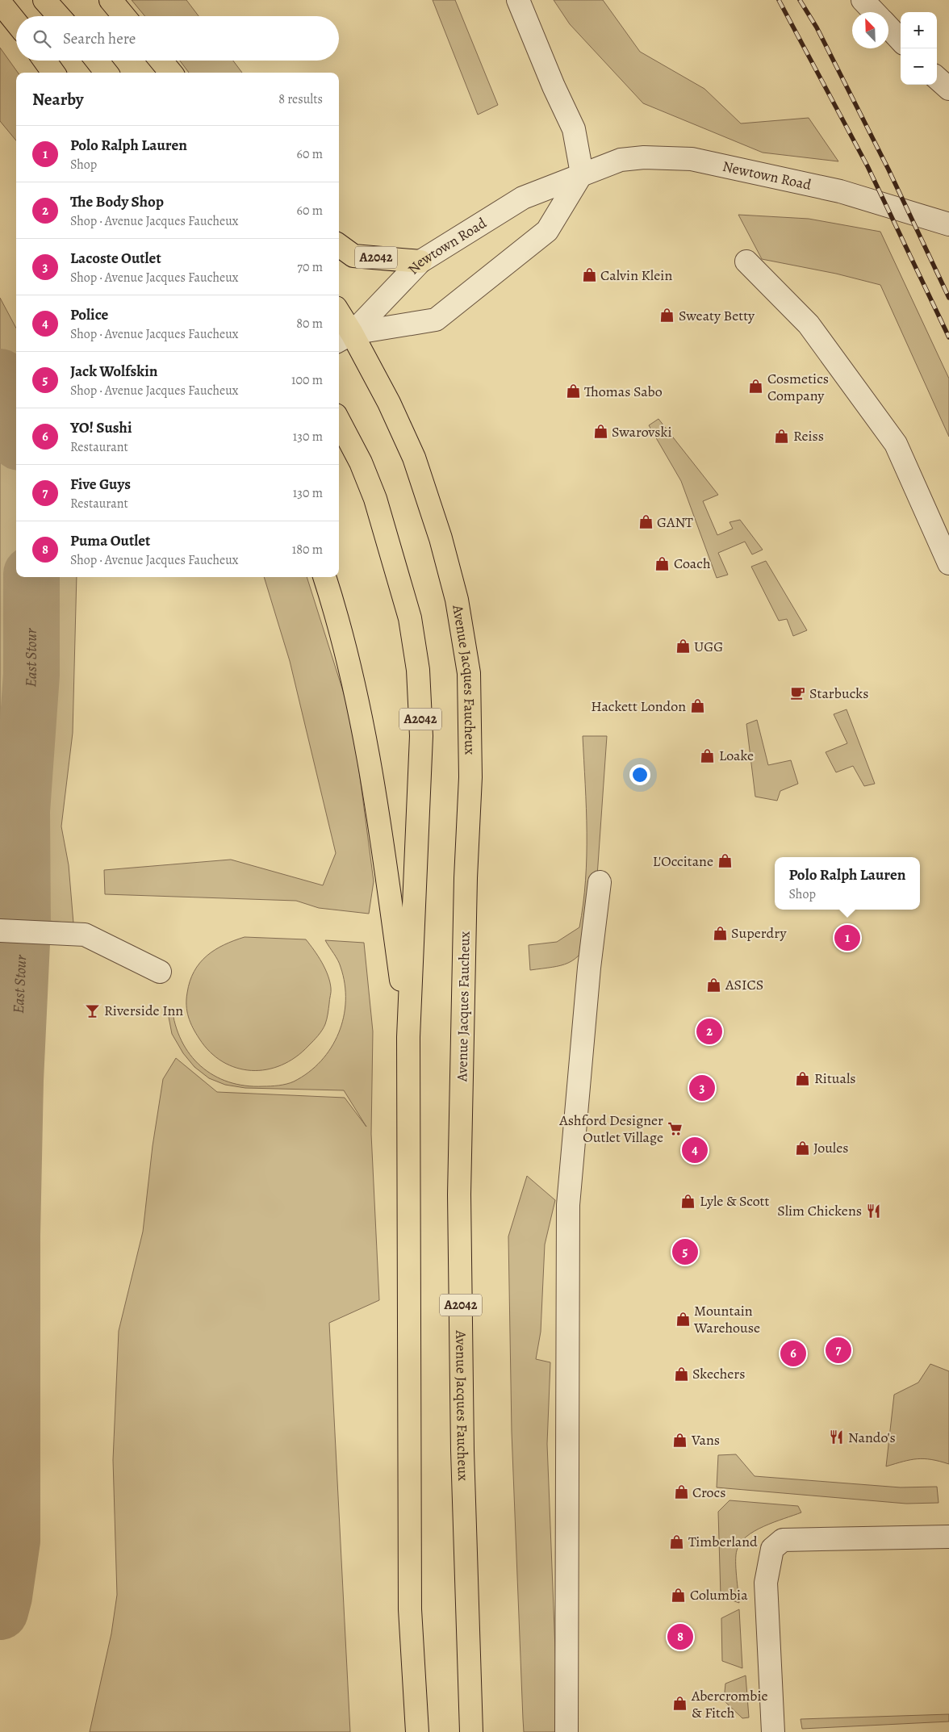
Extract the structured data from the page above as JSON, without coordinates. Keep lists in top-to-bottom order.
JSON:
{
  "streets": {
    "main road": ["A2042", "Avenue Jacques Faucheux"],
    "street": ["Newtown Road"]
  },
  "crossings": [
    ["Newtown Road", "A2042"],
    ["Newtown Road", "Avenue Jacques Faucheux"]
  ],
  "water": ["East Stour"],
  "places": {
    "shop": [
      "Calvin Klein",
      "Sweaty Betty",
      "Cosmetics Company",
      "Thomas Sabo",
      "Swarovski",
      "Reiss",
      "GANT",
      "Coach",
      "UGG",
      "Hackett London",
      "Loake",
      "L'Occitane",
      "Superdry",
      "ASICS",
      "Rituals",
      "Joules",
      "Lyle & Scott",
      "Mountain Warehouse",
      "Skechers",
      "Vans",
      "Crocs",
      "Timberland",
      "Columbia",
      "Abercrombie & Fitch"
    ],
    "cafe": ["Starbucks"],
    "bar": ["Riverside Inn"],
    "supermarket": ["Ashford Designer Outlet Village"],
    "restaurant": ["Slim Chickens", "Nando's"]
  },
  "north": "top left",
  "page": {
    "map_buttons": ["+", "−"],
    "search": "Search here",
    "heading": ["Nearby", "8 results"],
    "list": [
      {
        "mark": "1",
        "name": "Polo Ralph Lauren",
        "note": "Shop",
        "value": "60 m"
      },
      {
        "mark": "2",
        "name": "The Body Shop",
        "note": "Shop · Avenue Jacques Faucheux",
        "value": "60 m"
      },
      {
        "mark": "3",
        "name": "Lacoste Outlet",
        "note": "Shop · Avenue Jacques Faucheux",
        "value": "70 m"
      },
      {
        "mark": "4",
        "name": "Police",
        "note": "Shop · Avenue Jacques Faucheux",
        "value": "80 m"
      },
      {
        "mark": "5",
        "name": "Jack Wolfskin",
        "note": "Shop · Avenue Jacques Faucheux",
        "value": "100 m"
      },
      {
        "mark": "6",
        "name": "YO! Sushi",
        "note": "Restaurant",
        "value": "130 m"
      },
      {
        "mark": "7",
        "name": "Five Guys",
        "note": "Restaurant",
        "value": "130 m"
      },
      {
        "mark": "8",
        "name": "Puma Outlet",
        "note": "Shop · Avenue Jacques Faucheux",
        "value": "180 m"
      }
    ],
    "popup": ["Polo Ralph Lauren", "Shop"],
    "pins": [
      "1",
      "2",
      "3",
      "4",
      "5",
      "7",
      "6",
      "8"
    ]
  }
}
